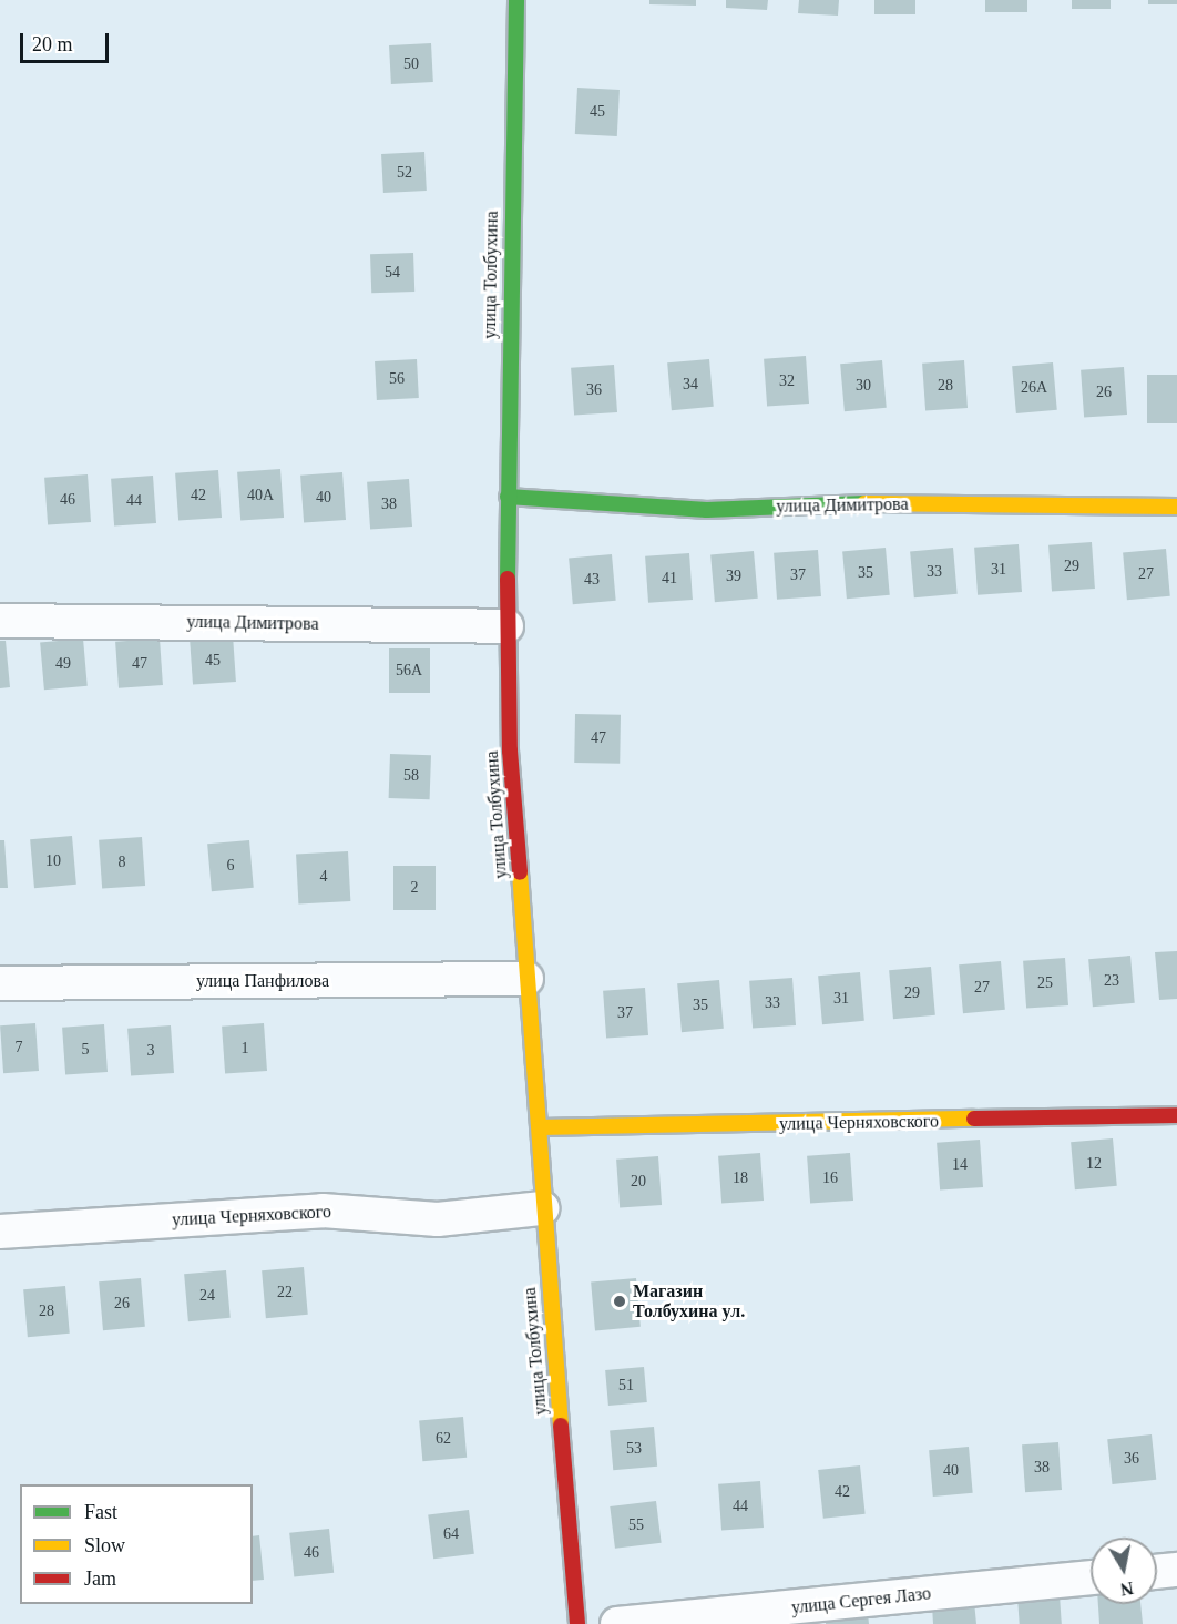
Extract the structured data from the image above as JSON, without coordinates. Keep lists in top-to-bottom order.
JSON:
{
  "streets": {
    "street": [
      "улица Толбухина",
      "улица Димитрова",
      "улица Панфилова",
      "улица Черняховского",
      "улица Сергея Лазо"
    ]
  },
  "crossings": [
    ["улица Толбухина", "улица Димитрова"],
    ["улица Толбухина", "улица Панфилова"],
    ["улица Толбухина", "улица Черняховского"]
  ],
  "places": ["Магазин Толбухина ул."],
  "house_numbers": [
    "50",
    "45",
    "52",
    "54",
    "56",
    "32",
    "34",
    "30",
    "28",
    "26А",
    "36",
    "26",
    "42",
    "40А",
    "40",
    "46",
    "44",
    "38",
    "29",
    "31",
    "33",
    "35",
    "27",
    "37",
    "39",
    "41",
    "43",
    "45",
    "49",
    "47",
    "56А",
    "47",
    "58",
    "10",
    "8",
    "6",
    "4",
    "2",
    "23",
    "25",
    "27",
    "29",
    "31",
    "33",
    "35",
    "37",
    "7",
    "1",
    "5",
    "3",
    "12",
    "14",
    "18",
    "16",
    "20",
    "22",
    "24",
    "26",
    "28",
    "51",
    "62",
    "53",
    "36",
    "38",
    "40",
    "42",
    "44",
    "55",
    "64",
    "46"
  ],
  "legend": ["Fast", "Slow", "Jam"],
  "scale_bar": "20 m",
  "north": "bottom"
}
